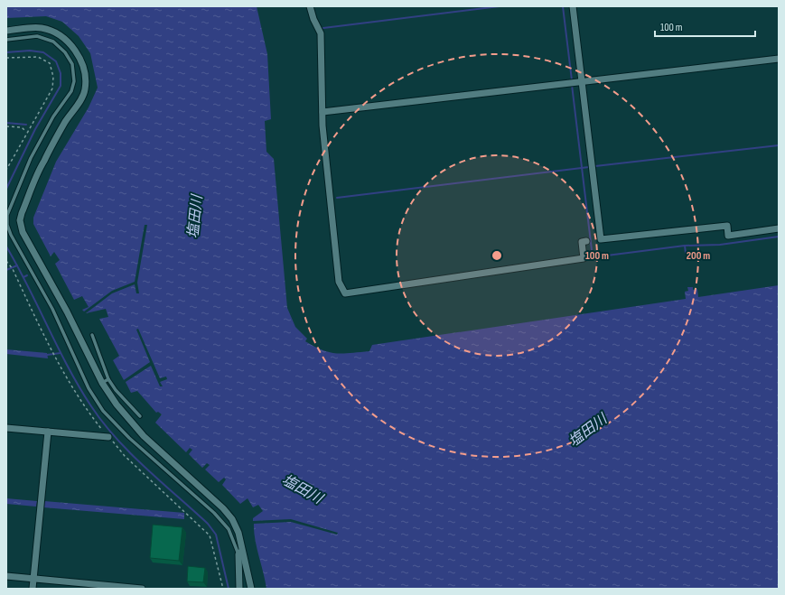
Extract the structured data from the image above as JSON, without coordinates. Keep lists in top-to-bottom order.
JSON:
{
  "water": ["塩田川"],
  "scale_bar": "100 m",
  "rings": ["100 m", "200 m"]
}
